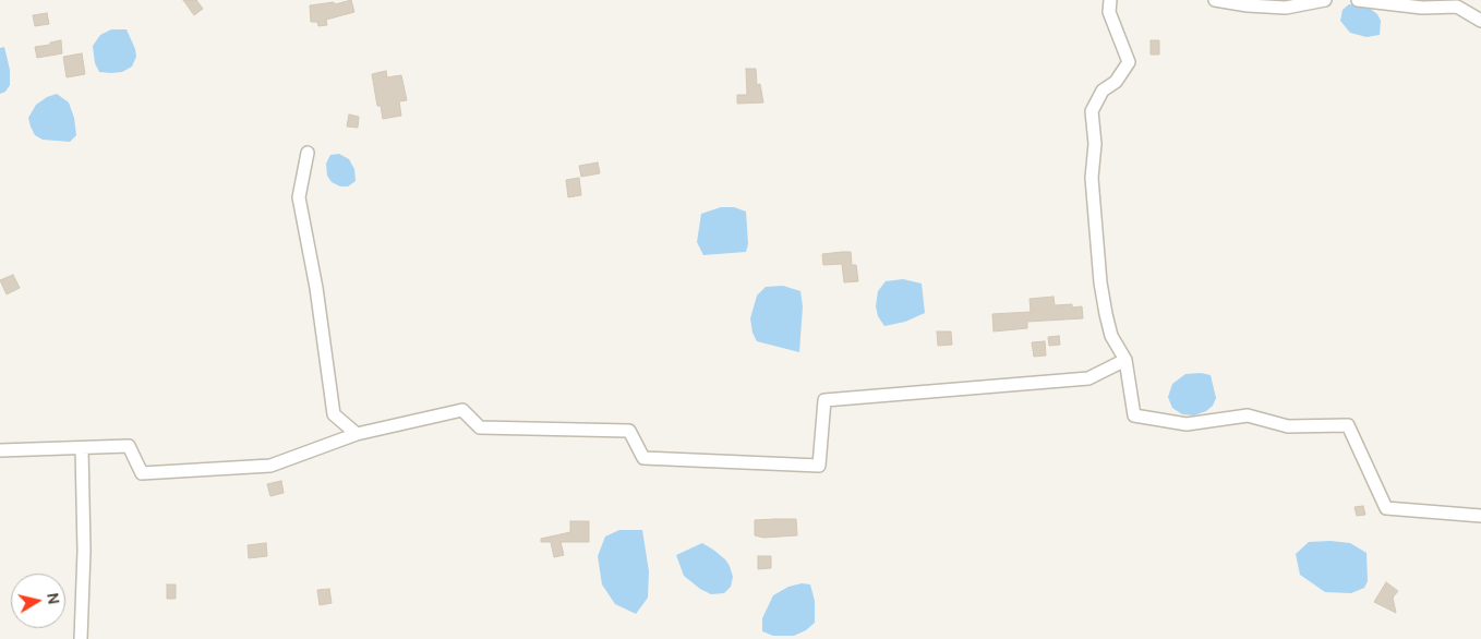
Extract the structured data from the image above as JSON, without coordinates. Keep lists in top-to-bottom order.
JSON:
{
  "north": "right"
}
